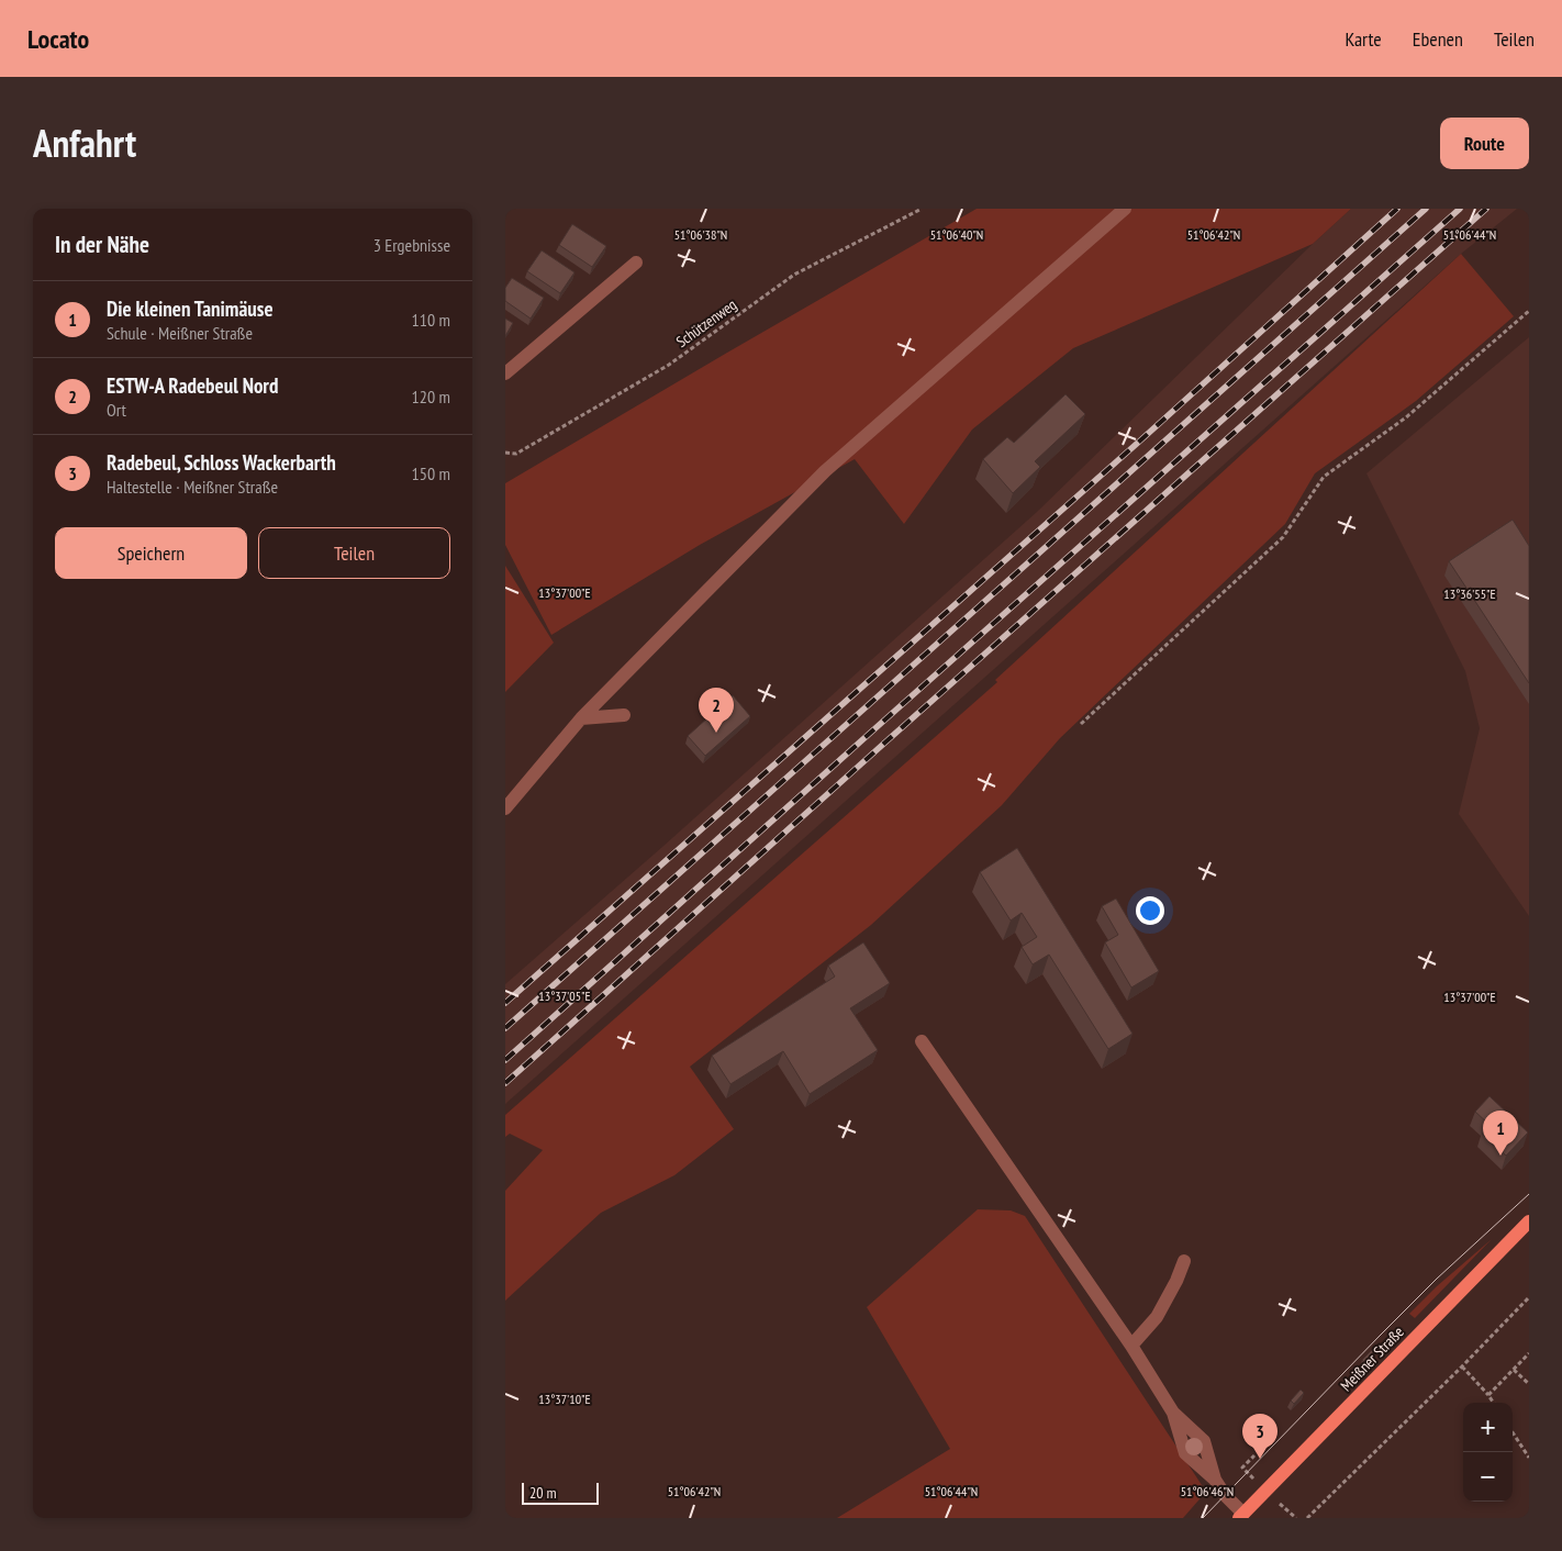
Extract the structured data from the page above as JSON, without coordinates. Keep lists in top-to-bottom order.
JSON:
{
  "streets": {
    "main road": ["Meißner Straße"],
    "path": ["Schützenweg"]
  },
  "scale_bar": "20 m",
  "page": {
    "header": "Locato",
    "nav": ["Karte", "Ebenen", "Teilen"],
    "title": "Anfahrt",
    "buttons": [
      "Route",
      ["Speichern", "Teilen"]
    ],
    "heading": ["In der Nähe", "3 Ergebnisse"],
    "list": [
      {
        "mark": "1",
        "name": "Die kleinen Tanimäuse",
        "note": "Schule · Meißner Straße",
        "value": "110 m"
      },
      {
        "mark": "2",
        "name": "ESTW-A Radebeul Nord",
        "note": "Ort",
        "value": "120 m"
      },
      {
        "mark": "3",
        "name": "Radebeul, Schloss Wackerbarth",
        "note": "Haltestelle · Meißner Straße",
        "value": "150 m"
      }
    ],
    "pins": ["2", "1", "3"],
    "map_buttons": ["+", "−"],
    "scale": "20 m"
  },
  "coordinates": [
    "51°06'38\"N",
    "51°06'42\"N",
    "51°06'40\"N",
    "51°06'44\"N",
    "13°37'00\"E",
    "13°36'55\"E",
    "13°37'05\"E",
    "13°37'10\"E",
    "51°06'46\"N"
  ]
}
